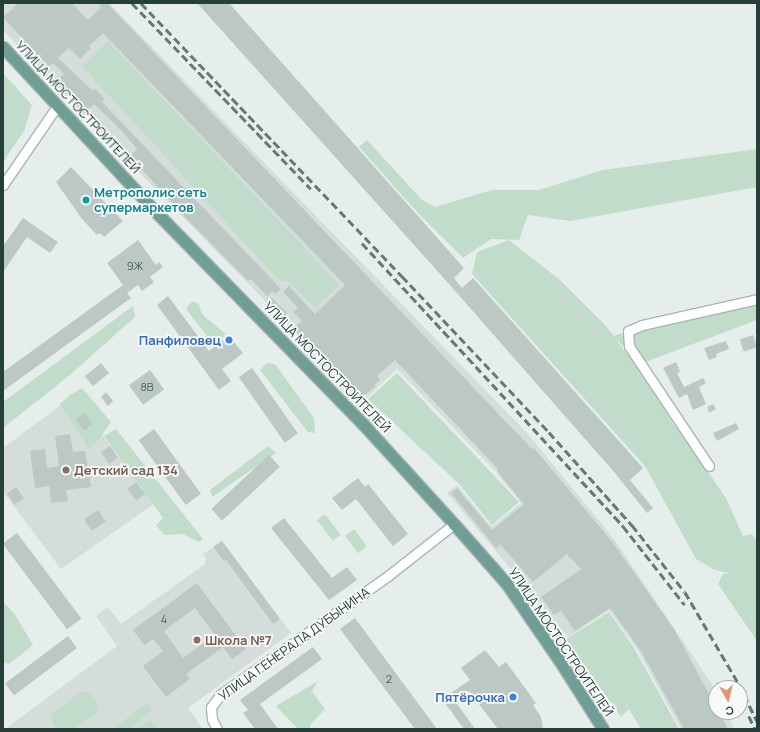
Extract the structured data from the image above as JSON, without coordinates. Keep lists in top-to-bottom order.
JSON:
{
  "streets": {
    "main road": ["УЛИЦА МОСТОСТРОИТЕЛЕЙ"],
    "street": ["УЛИЦА ГЕНЕРАЛА ДУБЫНИНА"]
  },
  "crossings": [
    ["УЛИЦА МОСТОСТРОИТЕЛЕЙ", "УЛИЦА ГЕНЕРАЛА ДУБЫНИНА"]
  ],
  "places": [
    "Метрополис cеть супермаркетов",
    "Панфиловец",
    "Детский сад 134",
    "Школа №7",
    "Пятёрочка"
  ],
  "house_numbers": [
    "9Ж",
    "8В",
    "4",
    "2"
  ],
  "north": "bottom"
}
